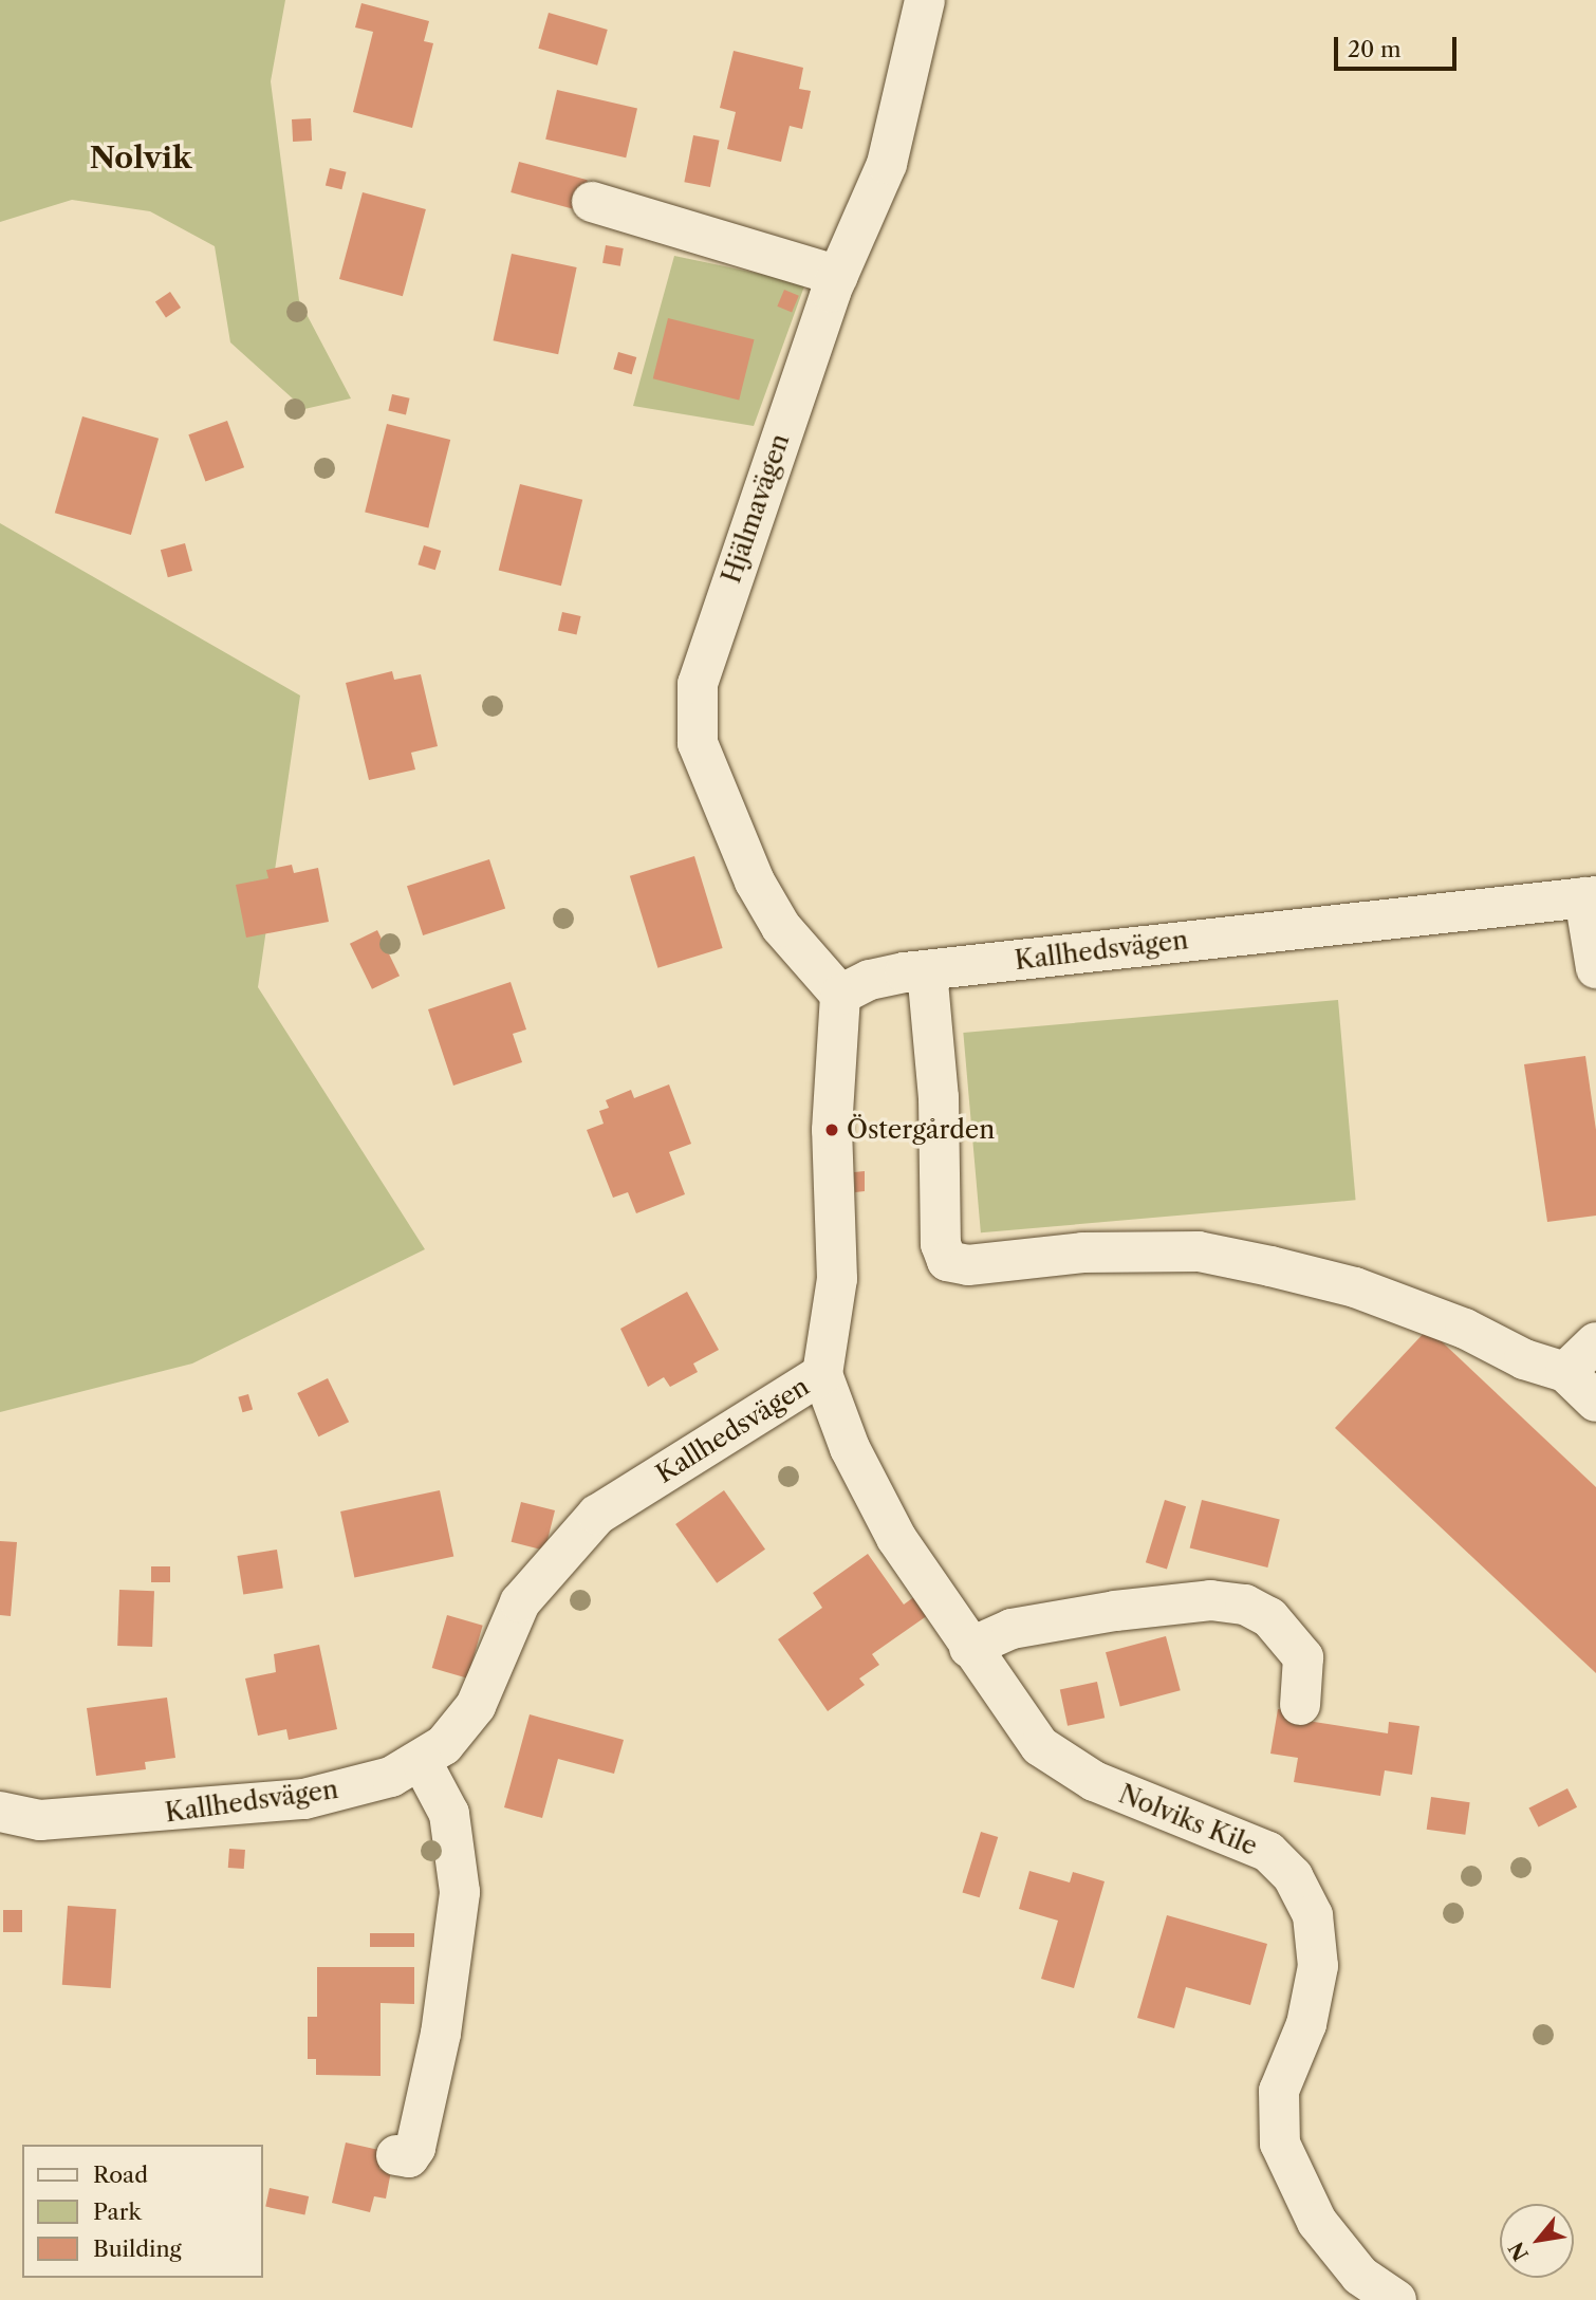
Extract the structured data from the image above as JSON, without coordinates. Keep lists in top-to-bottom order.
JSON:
{
  "streets": {
    "street": ["Hjälmavägen", "Kallhedsvägen", "Nolviks Kile"]
  },
  "crossings": [
    ["Hjälmavägen", "Kallhedsvägen"],
    ["Kallhedsvägen", "Nolviks Kile"]
  ],
  "districts": ["Nolvik"],
  "places": ["Östergården"],
  "legend": ["Road", "Park", "Building"],
  "scale_bar": "20 m",
  "north": "bottom left"
}
